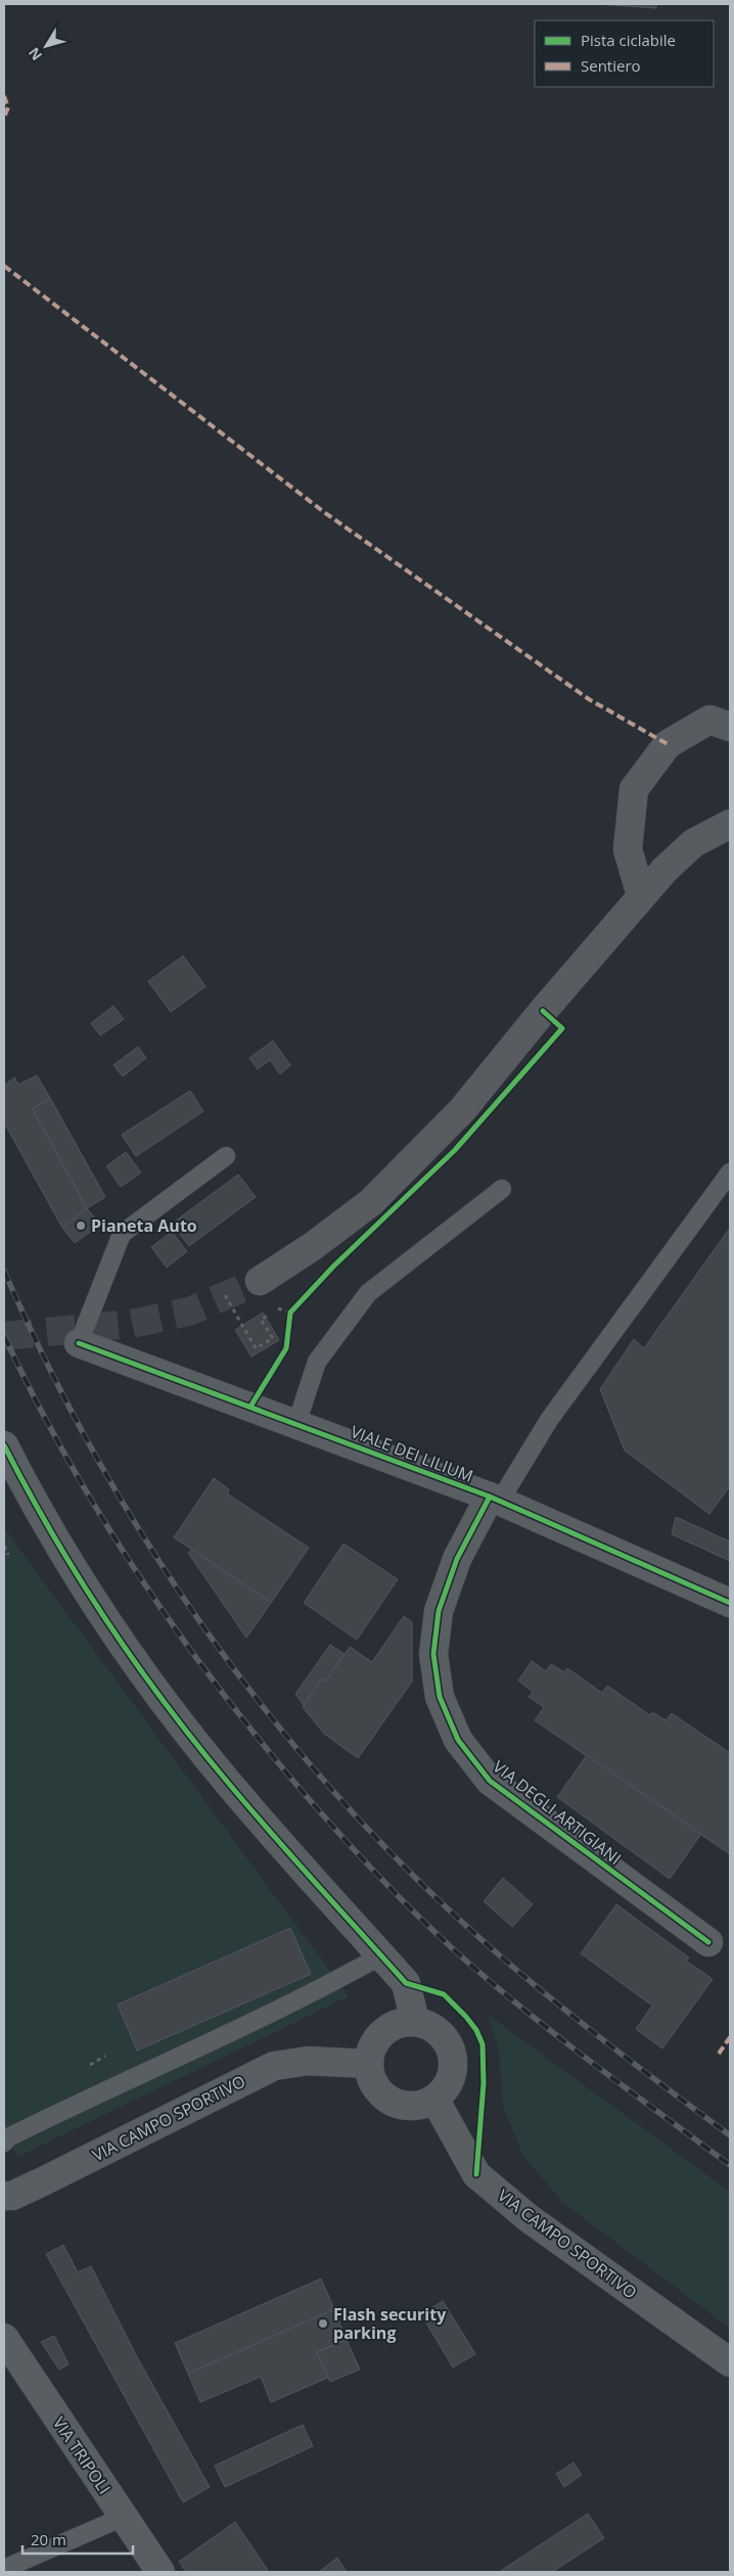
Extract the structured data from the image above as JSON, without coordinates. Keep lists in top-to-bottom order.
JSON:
{
  "streets": {
    "street": [
      "VIALE DEI LILIUM",
      "VIA DEGLI ARTIGIANI",
      "VIA CAMPO SPORTIVO",
      "VIA TRIPOLI"
    ]
  },
  "crossings": [
    ["VIALE DEI LILIUM", "VIA DEGLI ARTIGIANI"]
  ],
  "places": ["Pianeta Auto", "Flash security parking"],
  "legend": ["Pista ciclabile", "Sentiero"],
  "scale_bar": "20 m",
  "north": "bottom left"
}
